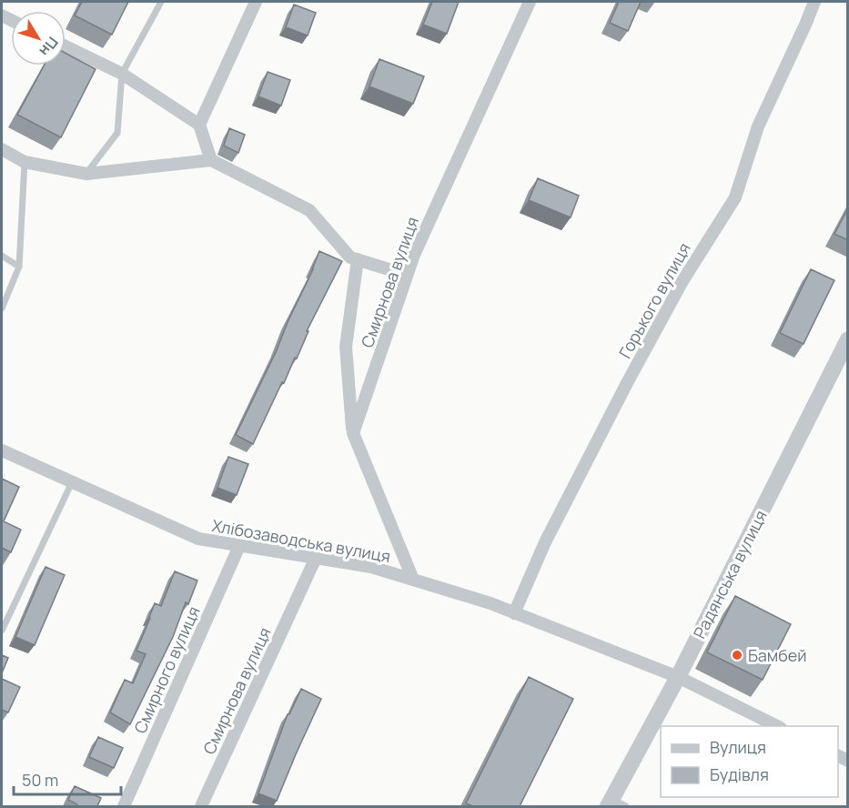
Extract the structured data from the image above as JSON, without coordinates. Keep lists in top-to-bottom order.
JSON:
{
  "streets": {
    "street": [
      "Смирнова вулиця",
      "Горького вулиця",
      "Хлібозаводська вулиця",
      "Радянська вулиця",
      "Смирного вулиця"
    ]
  },
  "crossings": [
    ["Смирнова вулиця", "Хлібозаводська вулиця"],
    ["Горького вулиця", "Хлібозаводська вулиця"],
    ["Хлібозаводська вулиця", "Радянська вулиця"],
    ["Хлібозаводська вулиця", "Смирного вулиця"]
  ],
  "places": ["Бамбей"],
  "legend": ["Вулиця", "Будівля"],
  "scale_bar": "50 m",
  "north": "bottom right"
}
